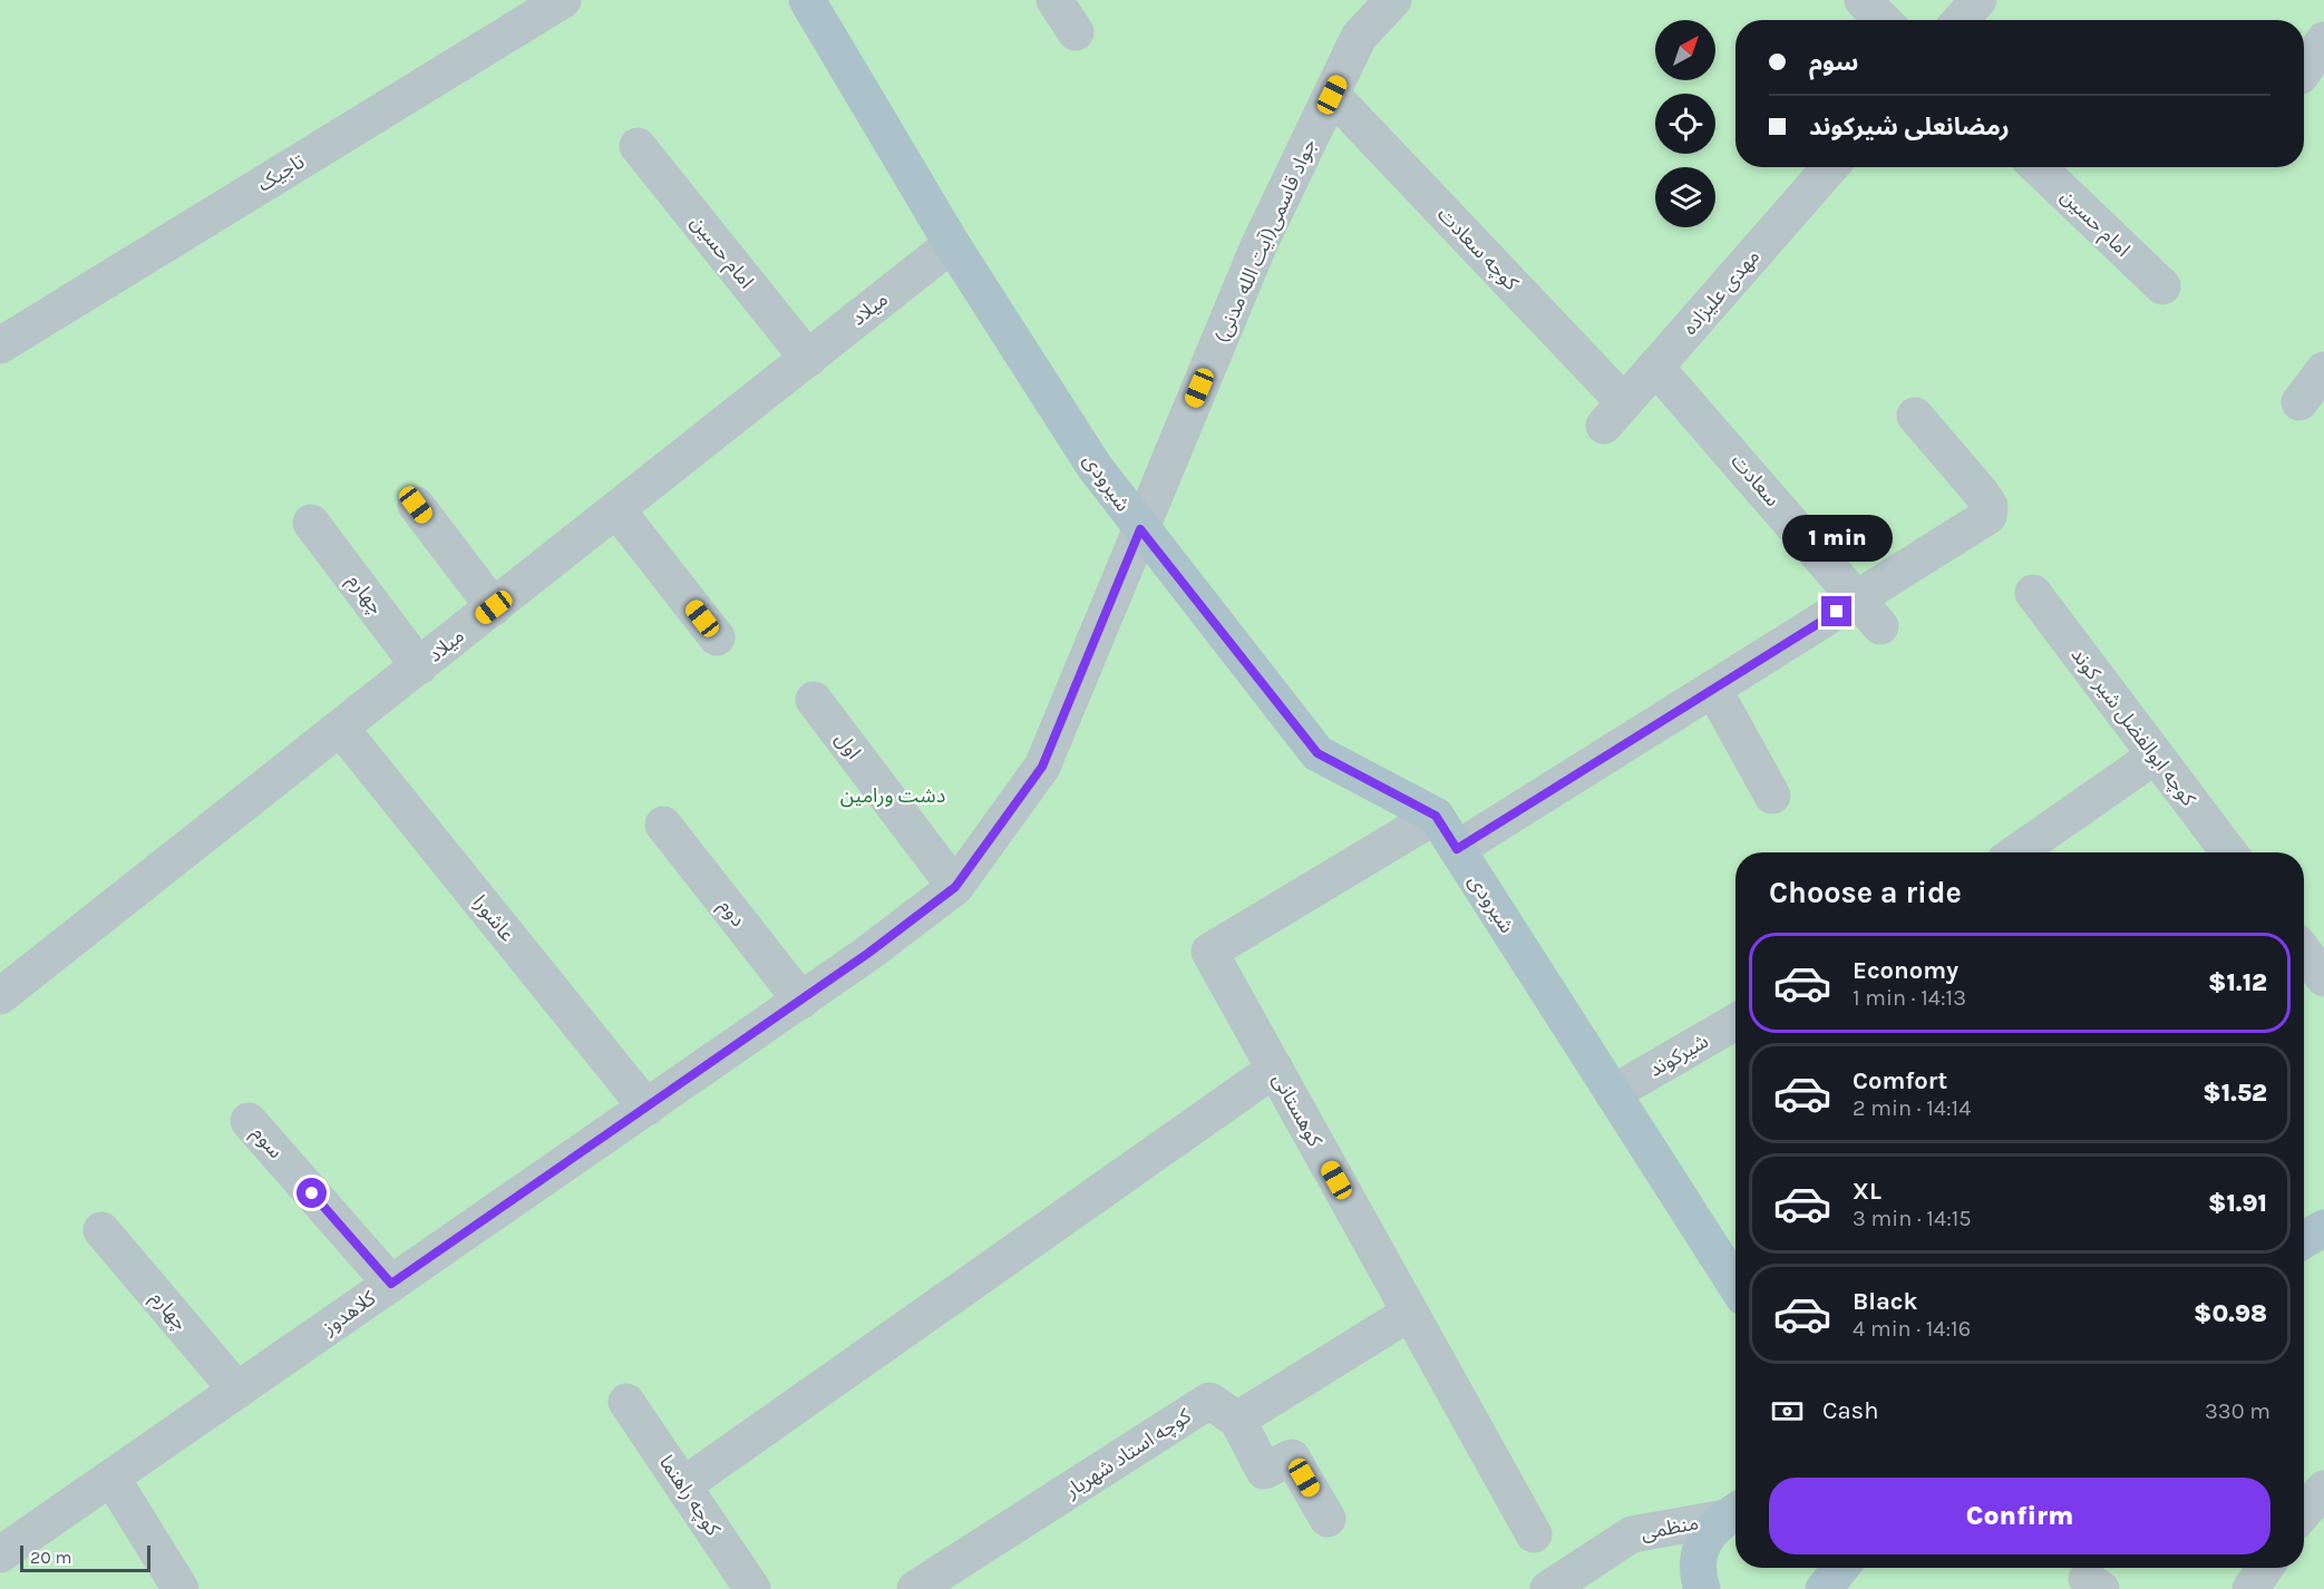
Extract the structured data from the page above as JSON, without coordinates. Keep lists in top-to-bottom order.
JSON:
{
  "streets": {
    "main road": ["شیرودی"],
    "street": [
      "تاجیک",
      "امام حسین",
      "جواد قاسمی(آیت الله مدنی)",
      "کوچه سعادت",
      "مهدی علیزاده",
      "میلاد",
      "سعادت",
      "چهارم",
      "کوچه ابوالفضل شیر کوند",
      "اول",
      "دوم",
      "عاشورا",
      "شیرکوند",
      "کوهستانی",
      "سوم",
      "کلاهدوز",
      "کوچه استاد شهریار",
      "کوچه راهنما",
      "منظمی"
    ]
  },
  "crossings": [
    ["امام حسین", "میلاد"],
    ["جواد قاسمی(آیت الله مدنی)", "کوچه سعادت"],
    ["جواد قاسمی(آیت الله مدنی)", "شیرودی"],
    ["جواد قاسمی(آیت الله مدنی)", "کلاهدوز"],
    ["کوچه سعادت", "مهدی علیزاده"],
    ["مهدی علیزاده", "سعادت"],
    ["میلاد", "شیرودی"],
    ["میلاد", "چهارم"],
    ["میلاد", "عاشورا"],
    ["شیرودی", "شیرکوند"],
    ["شیرودی", "کوهستانی"],
    ["شیرودی", "کلاهدوز"],
    ["چهارم", "کلاهدوز"],
    ["اول", "کلاهدوز"],
    ["دوم", "کلاهدوز"],
    ["عاشورا", "کلاهدوز"],
    ["سوم", "کلاهدوز"]
  ],
  "parks": ["دشت ورامین"],
  "scale_bar": "20 m",
  "north": "top right",
  "page": {
    "banner": ["سوم", "رمضانعلی شیرکوند"],
    "bubble": "1 min",
    "heading": "Choose a ride",
    "list": [
      {
        "name": "Economy",
        "note": "1 min · 14:13",
        "value": "$1.12"
      },
      {
        "name": "Comfort",
        "note": "2 min · 14:14",
        "value": "$1.52"
      },
      {
        "name": "XL",
        "note": "3 min · 14:15",
        "value": "$1.91"
      },
      {
        "name": "Black",
        "note": "4 min · 14:16",
        "value": "$0.98"
      }
    ],
    "pay": ["Cash", "330 m"],
    "buttons": "Confirm",
    "scale": "20 m"
  }
}
